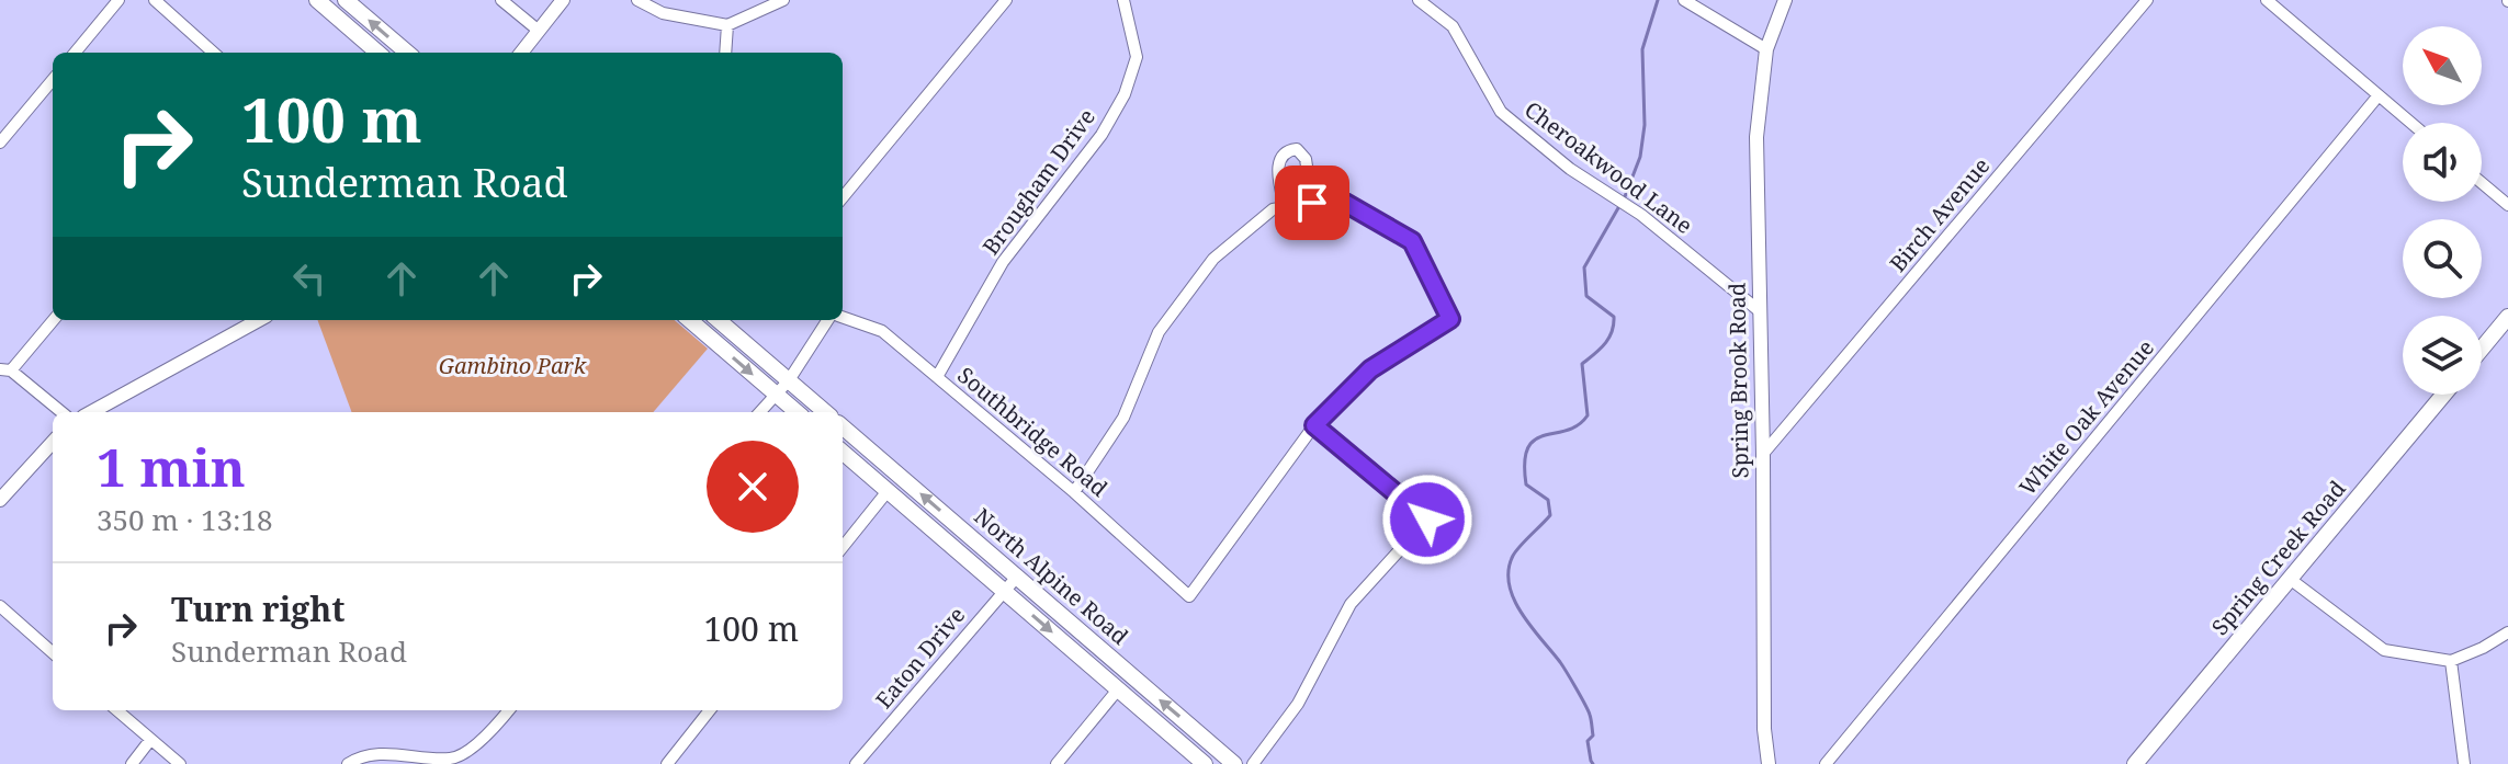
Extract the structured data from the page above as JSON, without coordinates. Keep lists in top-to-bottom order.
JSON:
{
  "streets": {
    "main road": ["Spring Creek Road", "North Alpine Road"],
    "street": [
      "Cheroakwood Lane",
      "Brougham Drive",
      "Birch Avenue",
      "Spring Brook Road",
      "White Oak Avenue",
      "Southbridge Road",
      "Eaton Drive"
    ]
  },
  "crossings": [
    ["Cheroakwood Lane", "Spring Brook Road"],
    ["Brougham Drive", "Southbridge Road"],
    ["Birch Avenue", "Spring Brook Road"],
    ["North Alpine Road", "Eaton Drive"]
  ],
  "parks": ["Gambino Park"],
  "north": "top left",
  "page": {
    "turn": ["100 m", "Sunderman Road"],
    "heading": ["1 min", "350 m · 13:18"],
    "list": [
      {
        "name": "Turn right",
        "note": "Sunderman Road",
        "value": "100 m"
      }
    ]
  }
}
